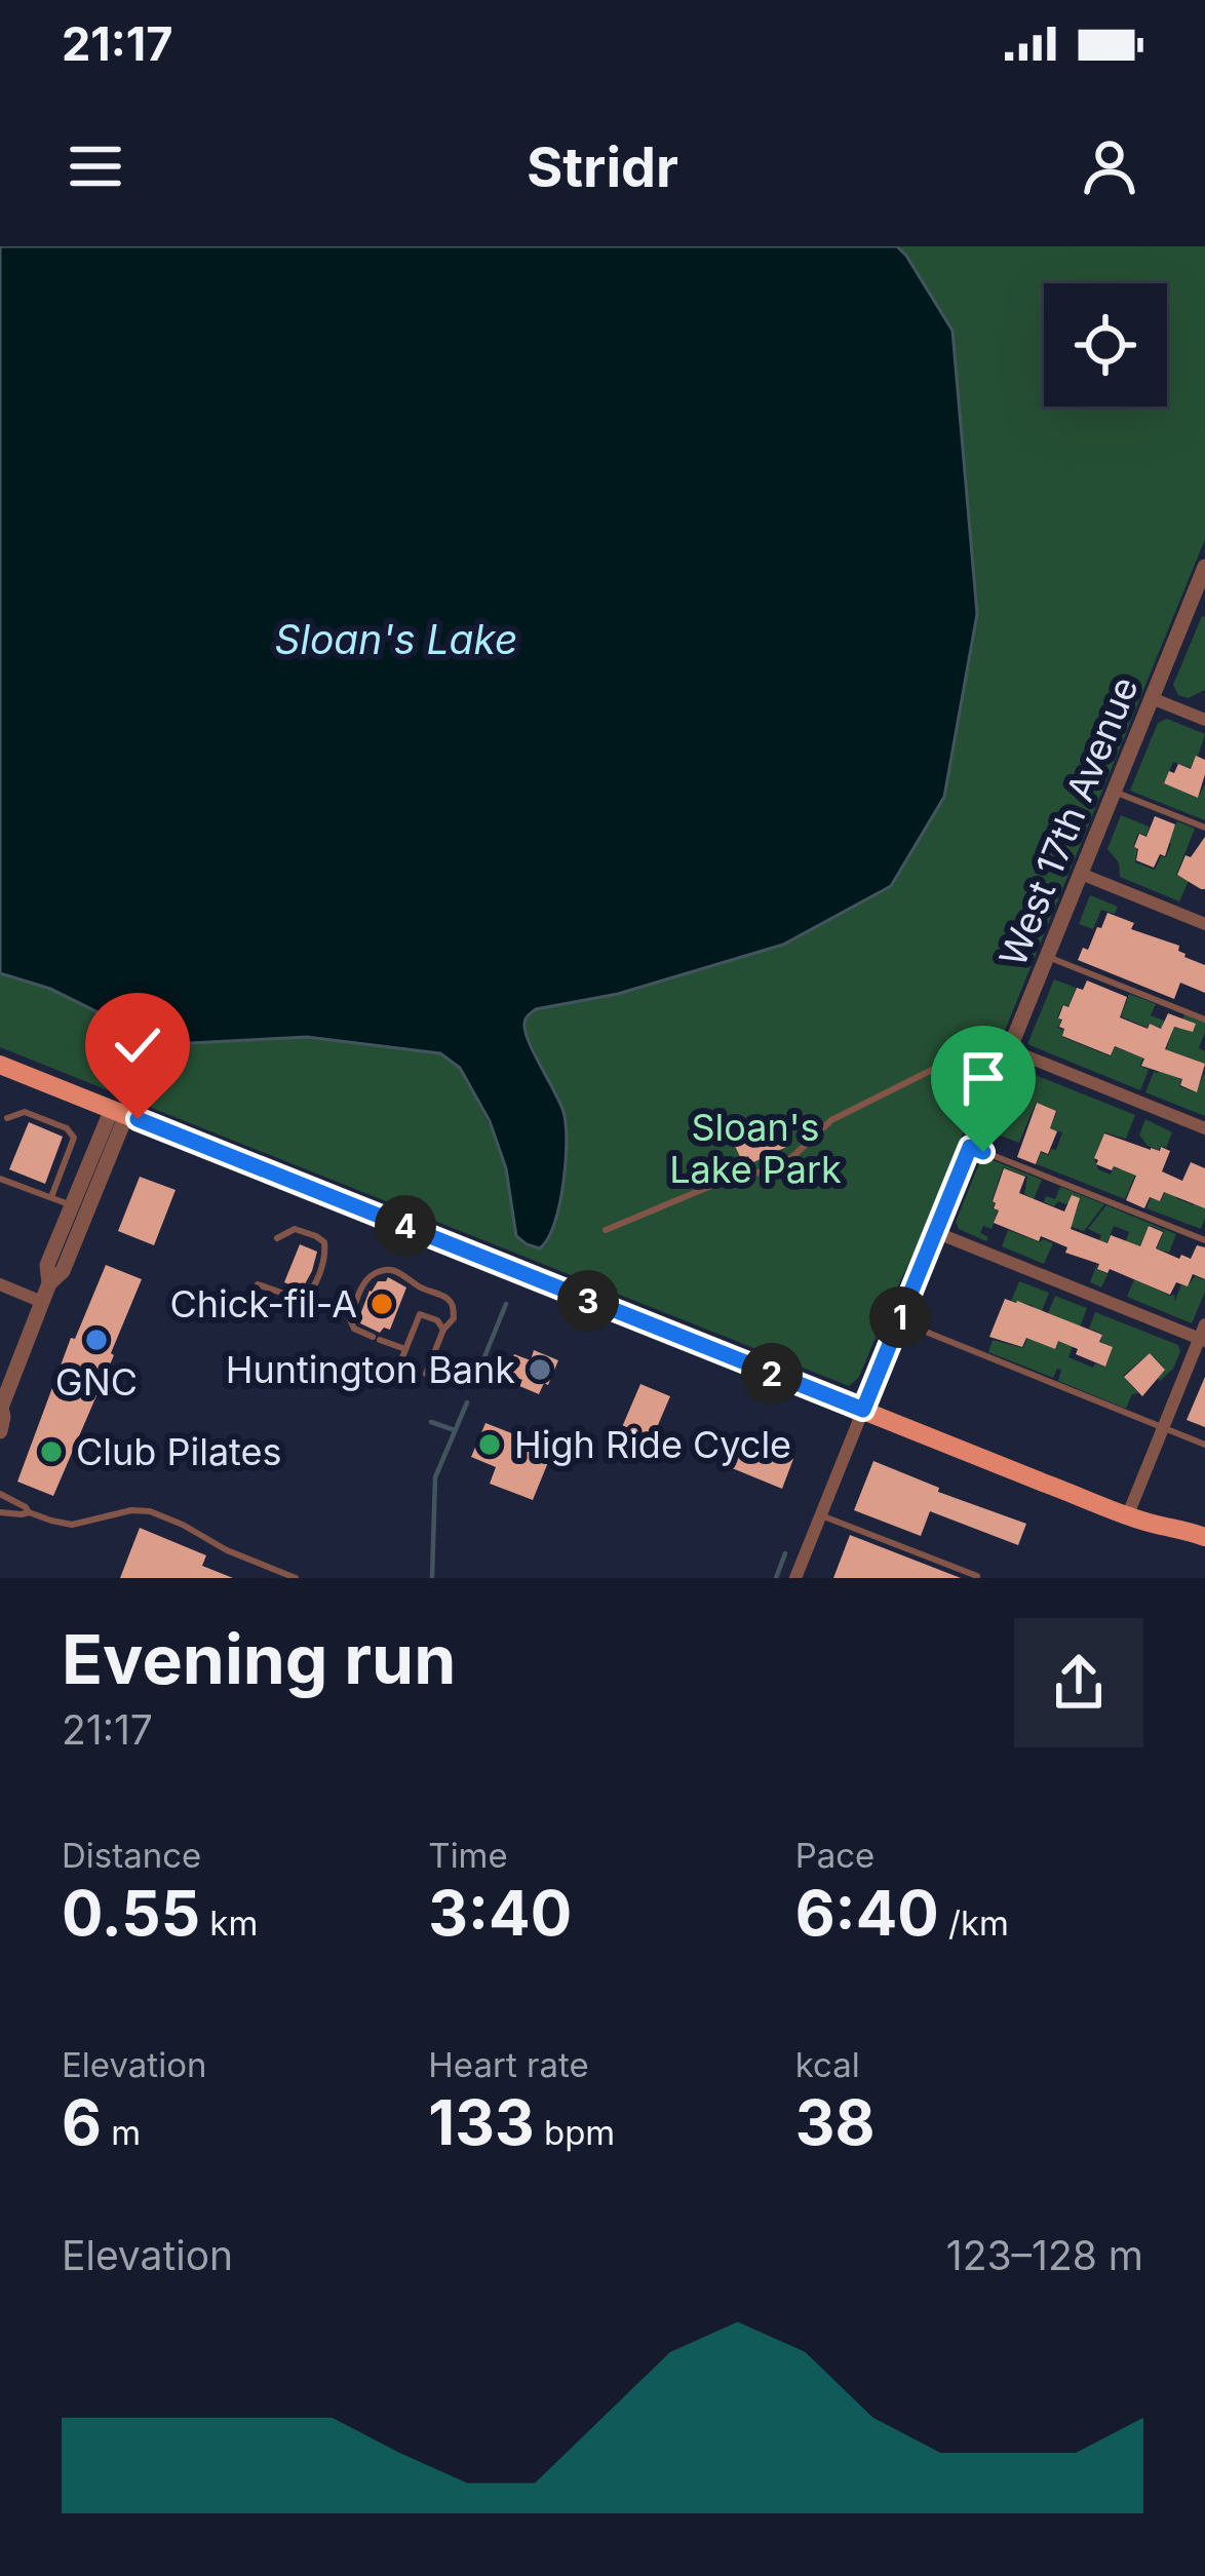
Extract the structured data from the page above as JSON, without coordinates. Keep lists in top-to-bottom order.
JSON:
{
  "streets": {
    "street": ["West 17th Avenue"]
  },
  "water": ["Sloan's Lake"],
  "parks": ["Sloan's Lake Park"],
  "places": [
    "Chick-fil-A",
    "GNC",
    "Huntington Bank",
    "High Ride Cycle",
    "Club Pilates"
  ],
  "page": {
    "status": "21:17",
    "header": "Stridr",
    "pins": [
      "4",
      "3",
      "1",
      "2"
    ],
    "heading": ["Evening run", "21:17"],
    "stats": [
      ["Distance", "0.55 km"],
      ["Time", "3:40"],
      ["Pace", "6:40 /km"],
      ["Elevation", "6 m"],
      ["Heart rate", "133 bpm"],
      ["kcal", "38"]
    ],
    "chart": ["Elevation", "123–128 m"]
  }
}
